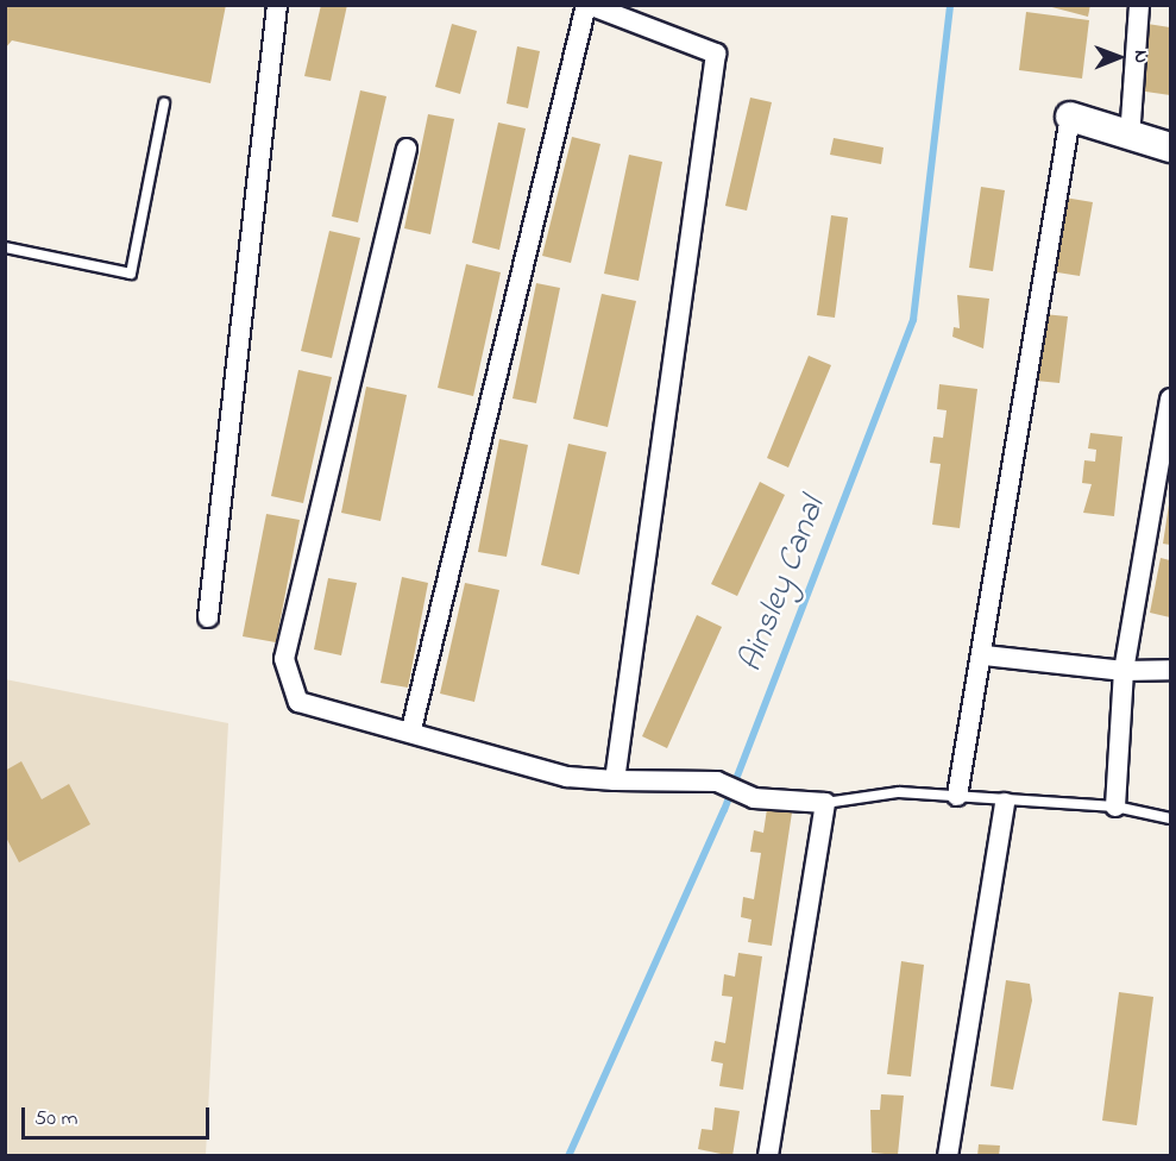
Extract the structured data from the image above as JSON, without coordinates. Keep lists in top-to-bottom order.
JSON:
{
  "water": ["Ainsley Canal"],
  "scale_bar": "50 m",
  "north": "right"
}
